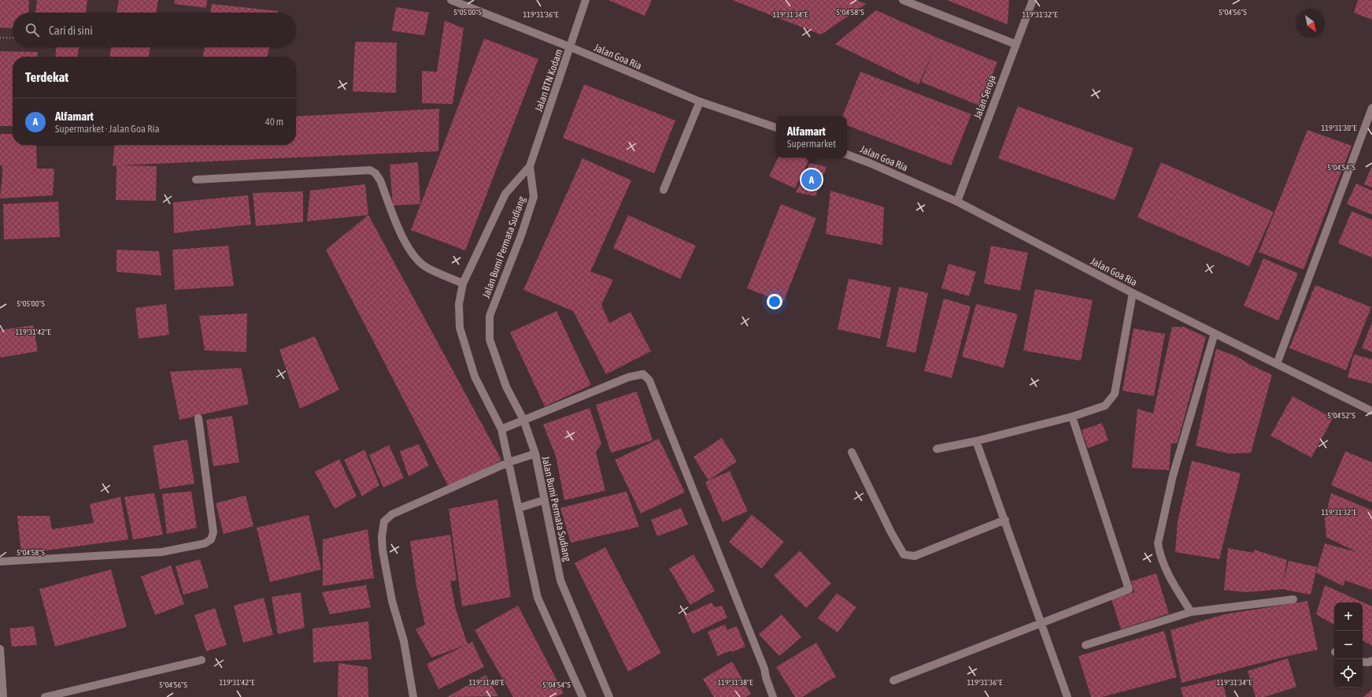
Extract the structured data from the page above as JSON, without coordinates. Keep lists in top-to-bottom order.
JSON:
{
  "streets": {
    "street": [
      "Jalan Goa Ria",
      "Jalan BTN Kodam",
      "Jalan Seroja",
      "Jalan Bumi Permata Sudiang"
    ]
  },
  "crossings": [
    ["Jalan Goa Ria", "Jalan BTN Kodam"],
    ["Jalan Goa Ria", "Jalan Seroja"],
    ["Jalan BTN Kodam", "Jalan Bumi Permata Sudiang"]
  ],
  "north": "bottom right",
  "page": {
    "search": "Cari di sini",
    "heading": "Terdekat",
    "list": [
      {
        "mark": "A",
        "name": "Alfamart",
        "note": "Supermarket · Jalan Goa Ria",
        "value": "40 m"
      }
    ],
    "popup": ["Alfamart", "Supermarket"],
    "pins": "A",
    "map_buttons": ["+", "−"]
  },
  "coordinates": [
    "5°04'58\"S",
    "5°04'56\"S",
    "5°05'00\"S",
    "119°31'36\"E",
    "119°31'34\"E",
    "119°31'32\"E",
    "119°31'30\"E",
    "5°04'54\"S",
    "119°31'42\"E",
    "5°04'52\"S",
    "119°31'40\"E",
    "119°31'38\"E"
  ]
}
